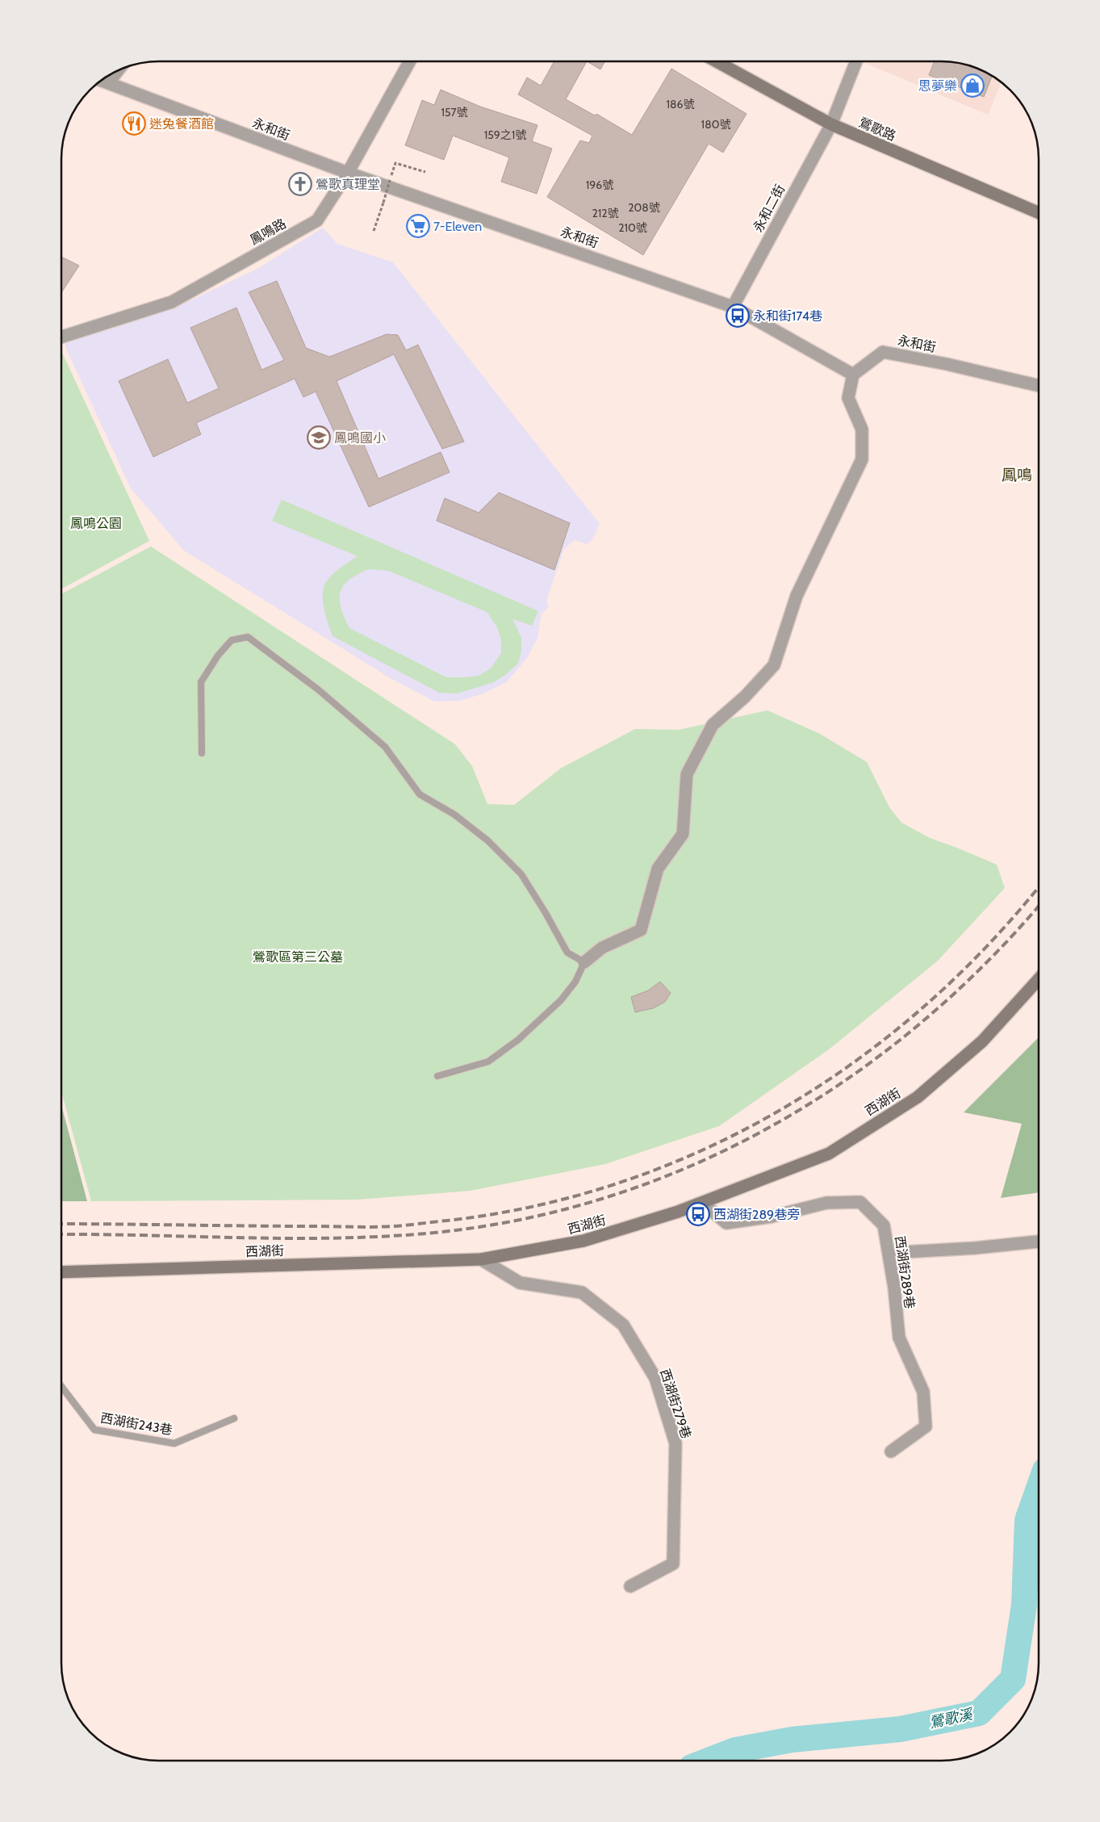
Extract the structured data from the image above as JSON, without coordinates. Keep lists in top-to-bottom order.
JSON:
{
  "streets": {
    "street": [
      "永和街",
      "鶯歌路",
      "永和二街",
      "鳳鳴路",
      "西湖街",
      "西湖街289巷",
      "西湖街279巷"
    ],
    "lane": ["西湖街243巷"]
  },
  "crossings": [
    ["永和街", "永和二街"],
    ["永和街", "鳳鳴路"],
    ["鶯歌路", "永和二街"],
    ["西湖街", "西湖街289巷"],
    ["西湖街", "西湖街279巷"]
  ],
  "districts": ["鳳鳴"],
  "water": ["鶯歌溪"],
  "parks": ["鳳鳴公園", "鶯歌區第三公墓"],
  "places": {
    "shop": ["思夢樂"],
    "restaurant": ["迷兔餐酒館"],
    "church": ["鶯歌真理堂"],
    "supermarket": ["7-Eleven"],
    "bus stop": ["永和街174巷", "西湖街289巷旁"],
    "school or university": ["鳳鳴國小"]
  },
  "house_numbers": [
    "186號",
    "157號",
    "180號",
    "159之1號",
    "196號",
    "208號",
    "212號",
    "210號"
  ]
}
